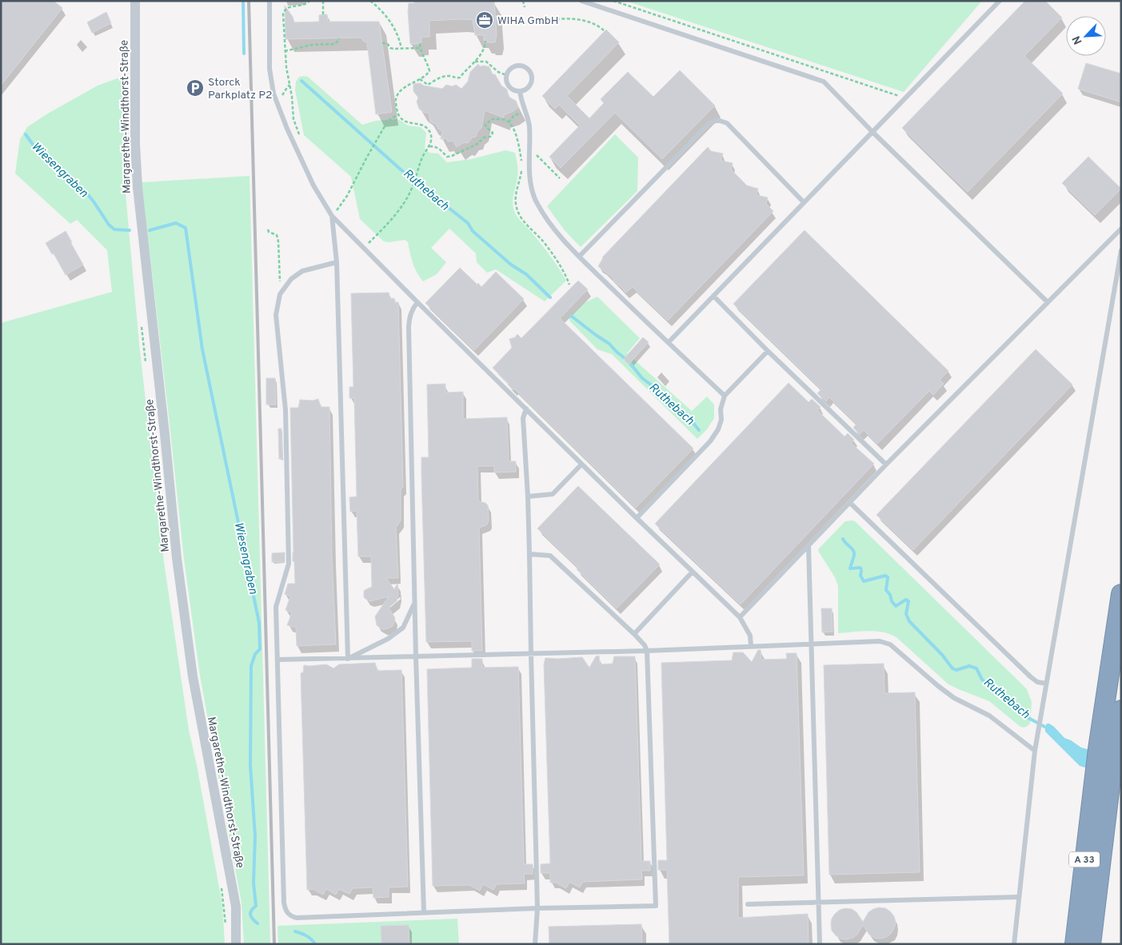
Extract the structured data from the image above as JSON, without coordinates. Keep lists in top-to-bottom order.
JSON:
{
  "streets": {
    "highway": ["A 33"],
    "street": ["Margarethe-Windthorst-Straße"]
  },
  "water": ["Wiesengraben", "Ruthebach"],
  "places": {
    "office": ["WIHA GmbH"],
    "parking": ["Storck Parkplatz P2"]
  },
  "north": "bottom left"
}
